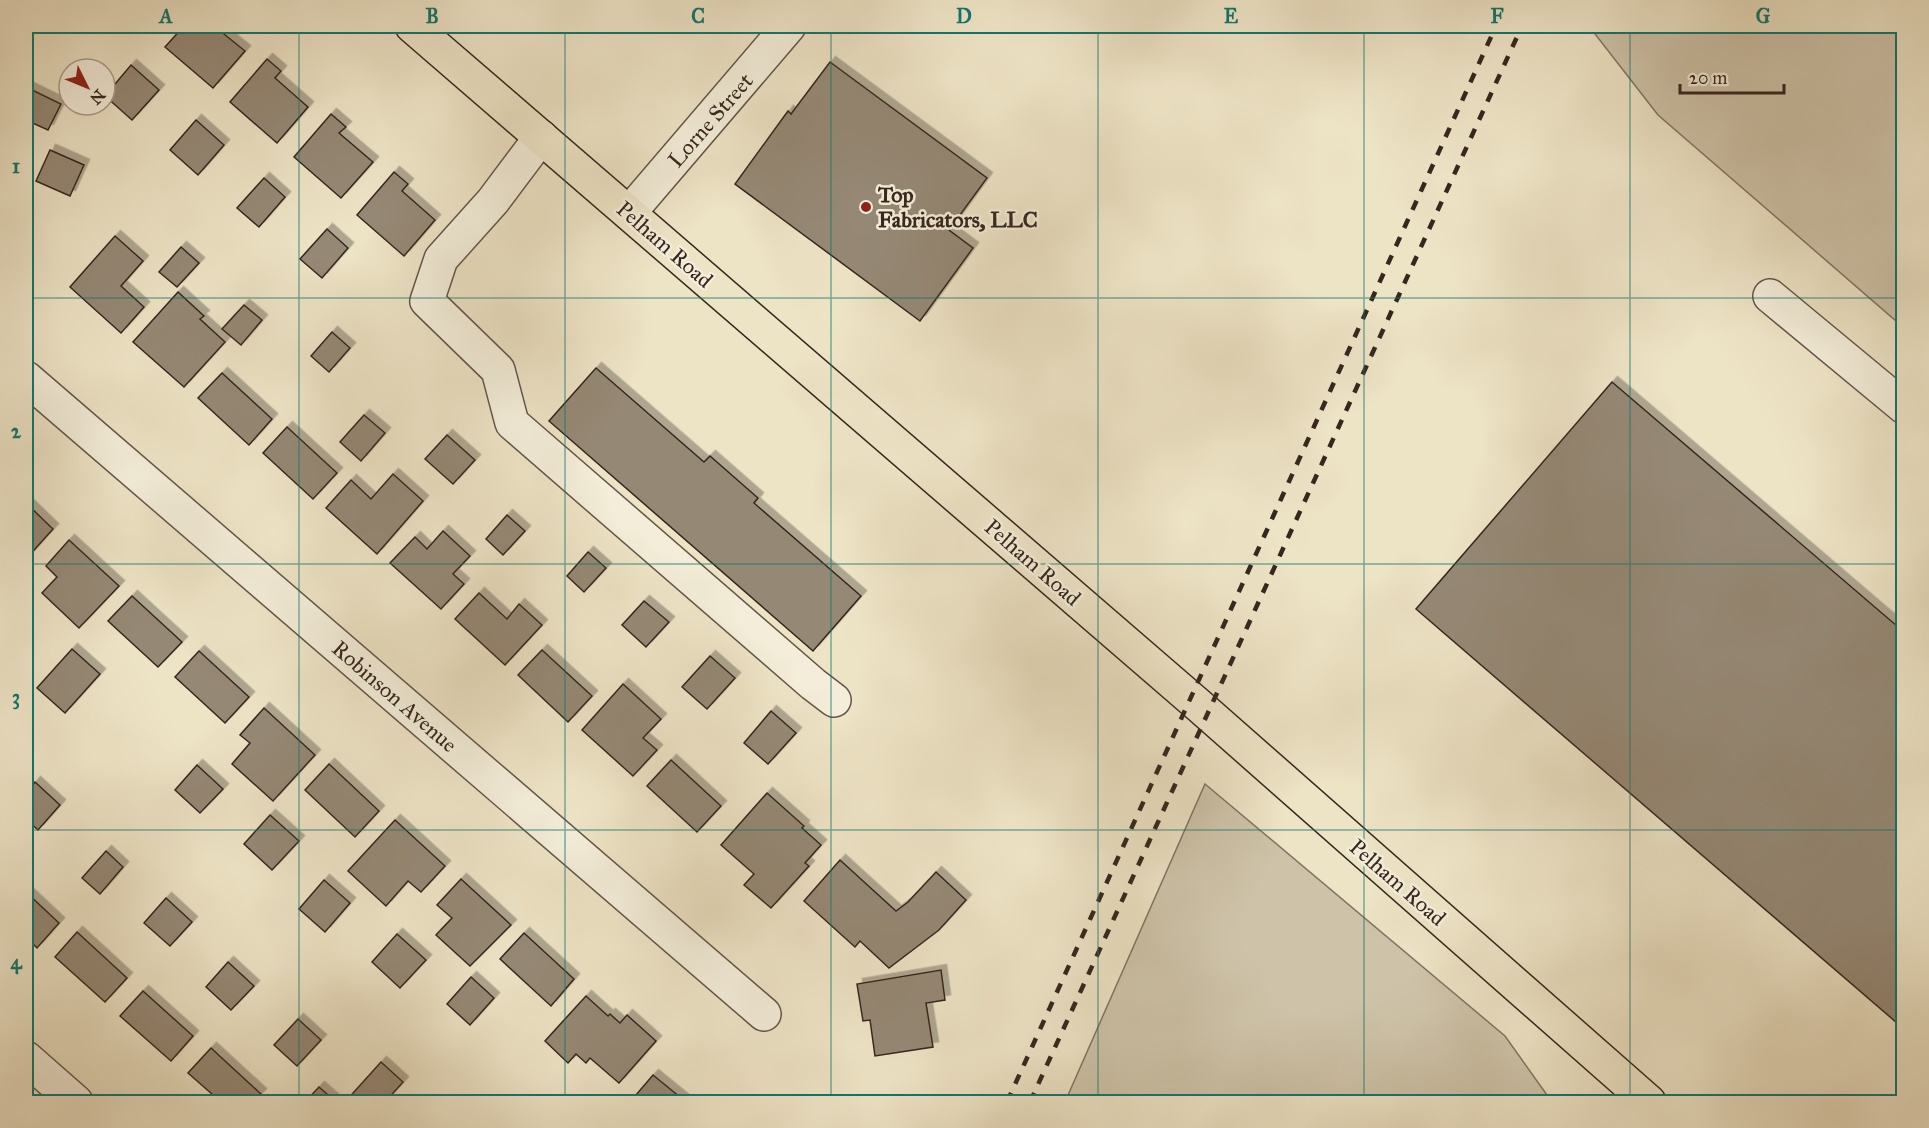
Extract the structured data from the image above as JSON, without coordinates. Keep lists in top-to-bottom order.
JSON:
{
  "streets": {
    "main road": ["Pelham Road"],
    "street": ["Lorne Street", "Robinson Avenue"]
  },
  "crossings": [
    ["Lorne Street", "Pelham Road"]
  ],
  "places": ["Top Fabricators, LLC"],
  "scale_bar": "20 m",
  "north": "bottom right",
  "grid": {
    "columns": [
      "A",
      "B",
      "C",
      "D",
      "E",
      "F",
      "G"
    ],
    "rows": [
      "1",
      "2",
      "3",
      "4"
    ]
  }
}
